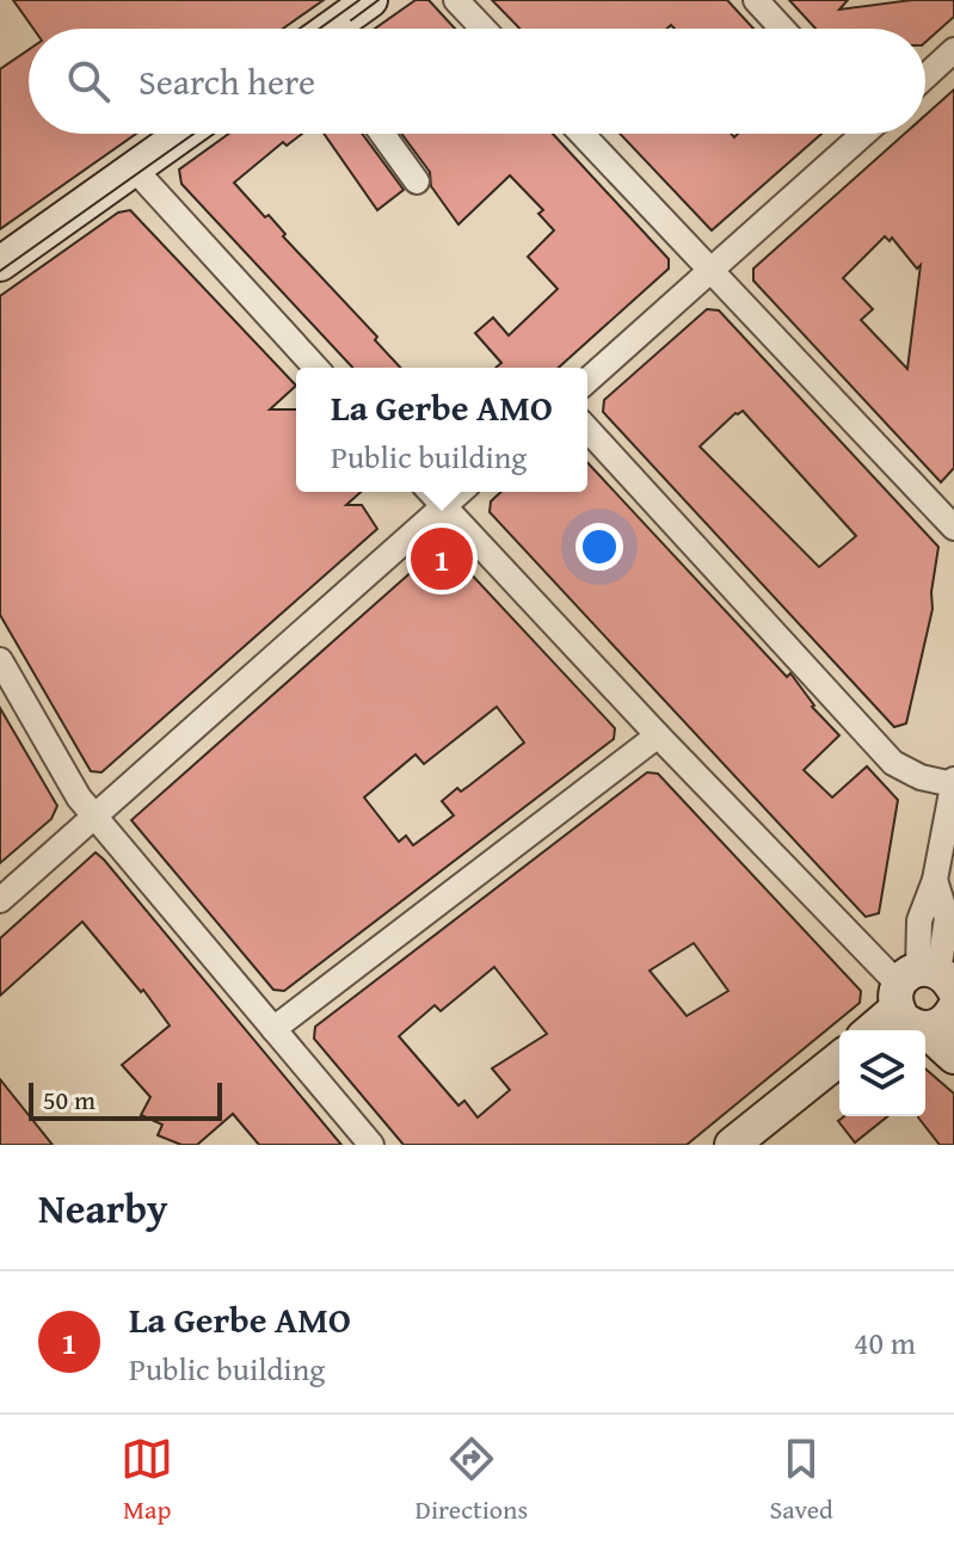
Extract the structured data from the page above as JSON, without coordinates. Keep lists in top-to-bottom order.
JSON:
{
  "scale_bar": "50 m",
  "page": {
    "search": "Search here",
    "popup": ["La Gerbe AMO", "Public building"],
    "pins": "1",
    "scale": "50 m",
    "heading": "Nearby",
    "list": [
      {
        "mark": "1",
        "name": "La Gerbe AMO",
        "note": "Public building",
        "value": "40 m"
      }
    ],
    "nav": ["Map", "Directions", "Saved"]
  }
}
